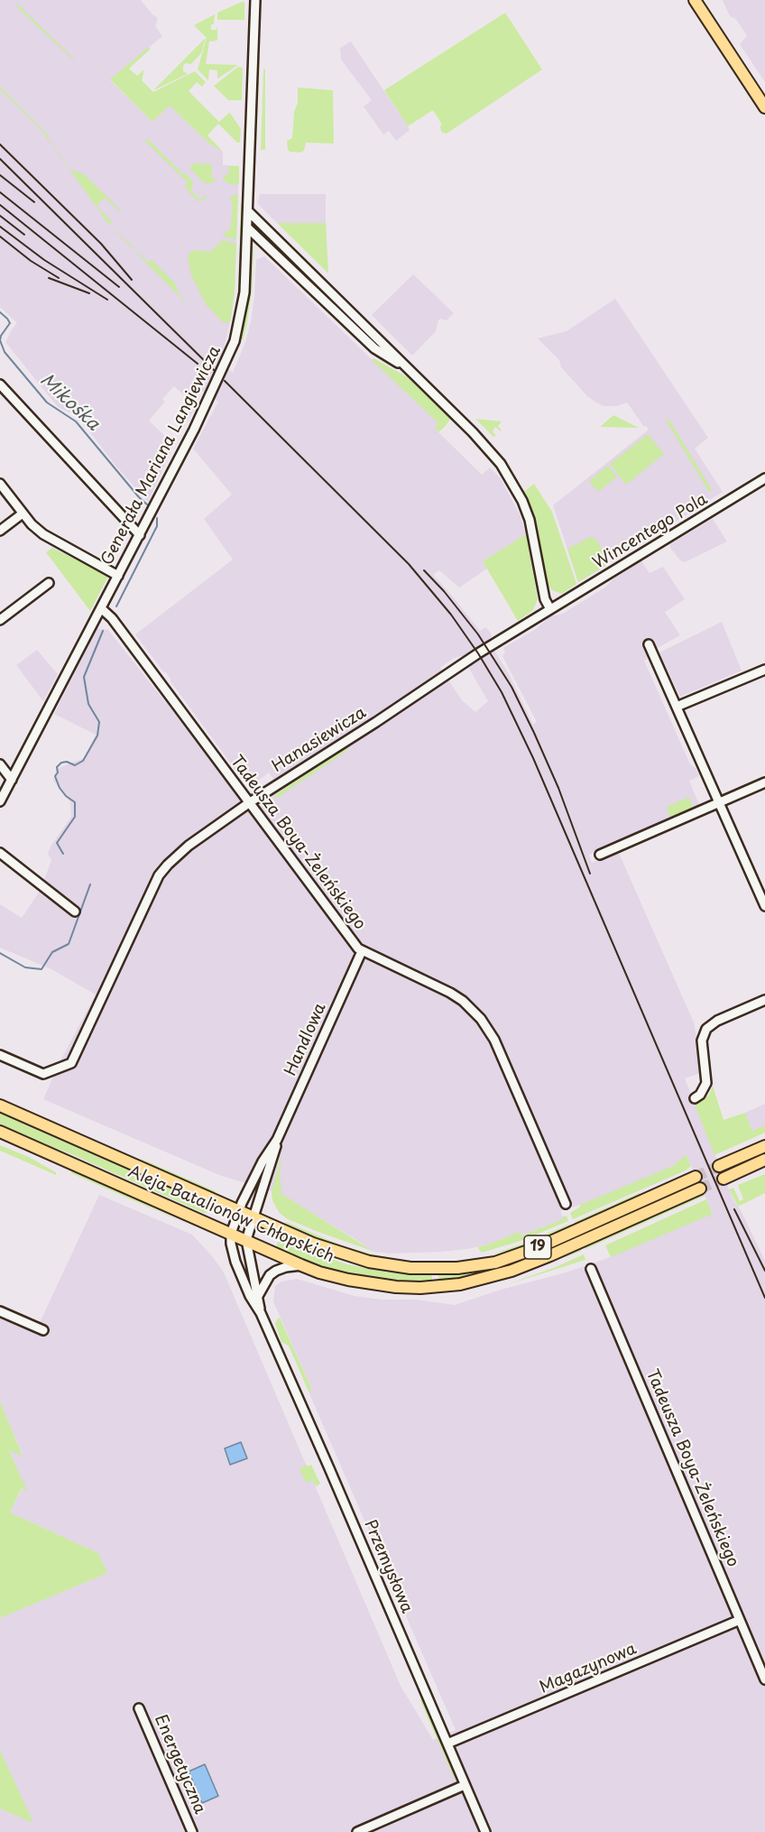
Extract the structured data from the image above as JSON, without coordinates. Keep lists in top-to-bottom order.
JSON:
{
  "streets": {
    "main road": ["Aleja Batalionów Chłopskich", "19"],
    "street": [
      "Generała Mariana Langiewicza",
      "Wincentego Pola",
      "Hanasiewicza",
      "Tadeusza Boya-Żeleńskiego",
      "Handlowa",
      "Przemysłowa",
      "Magazynowa",
      "Energetyczna"
    ]
  },
  "crossings": [
    ["Generała Mariana Langiewicza", "Tadeusza Boya-Żeleńskiego"],
    ["Wincentego Pola", "Hanasiewicza"],
    ["Hanasiewicza", "Tadeusza Boya-Żeleńskiego"],
    ["Tadeusza Boya-Żeleńskiego", "Handlowa"],
    ["Tadeusza Boya-Żeleńskiego", "Magazynowa"],
    ["Handlowa", "Aleja Batalionów Chłopskich"],
    ["Handlowa", "Przemysłowa"],
    ["Aleja Batalionów Chłopskich", "Przemysłowa"],
    ["Przemysłowa", "Magazynowa"]
  ],
  "water": ["Mikośka"]
}
